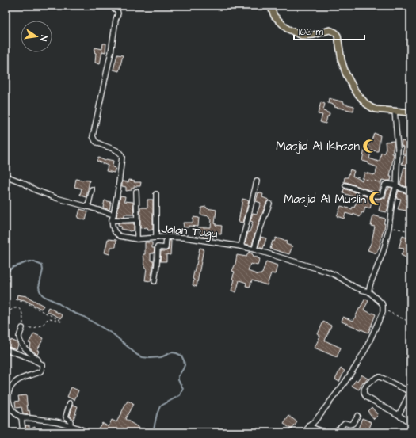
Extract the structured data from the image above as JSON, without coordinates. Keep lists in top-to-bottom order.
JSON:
{
  "streets": {
    "street": ["Jalan Tugu"]
  },
  "places": {
    "mosque": ["Masjid Al Ikhsan", "Masjid Al Muslih"]
  },
  "scale_bar": "100 m",
  "north": "right"
}
